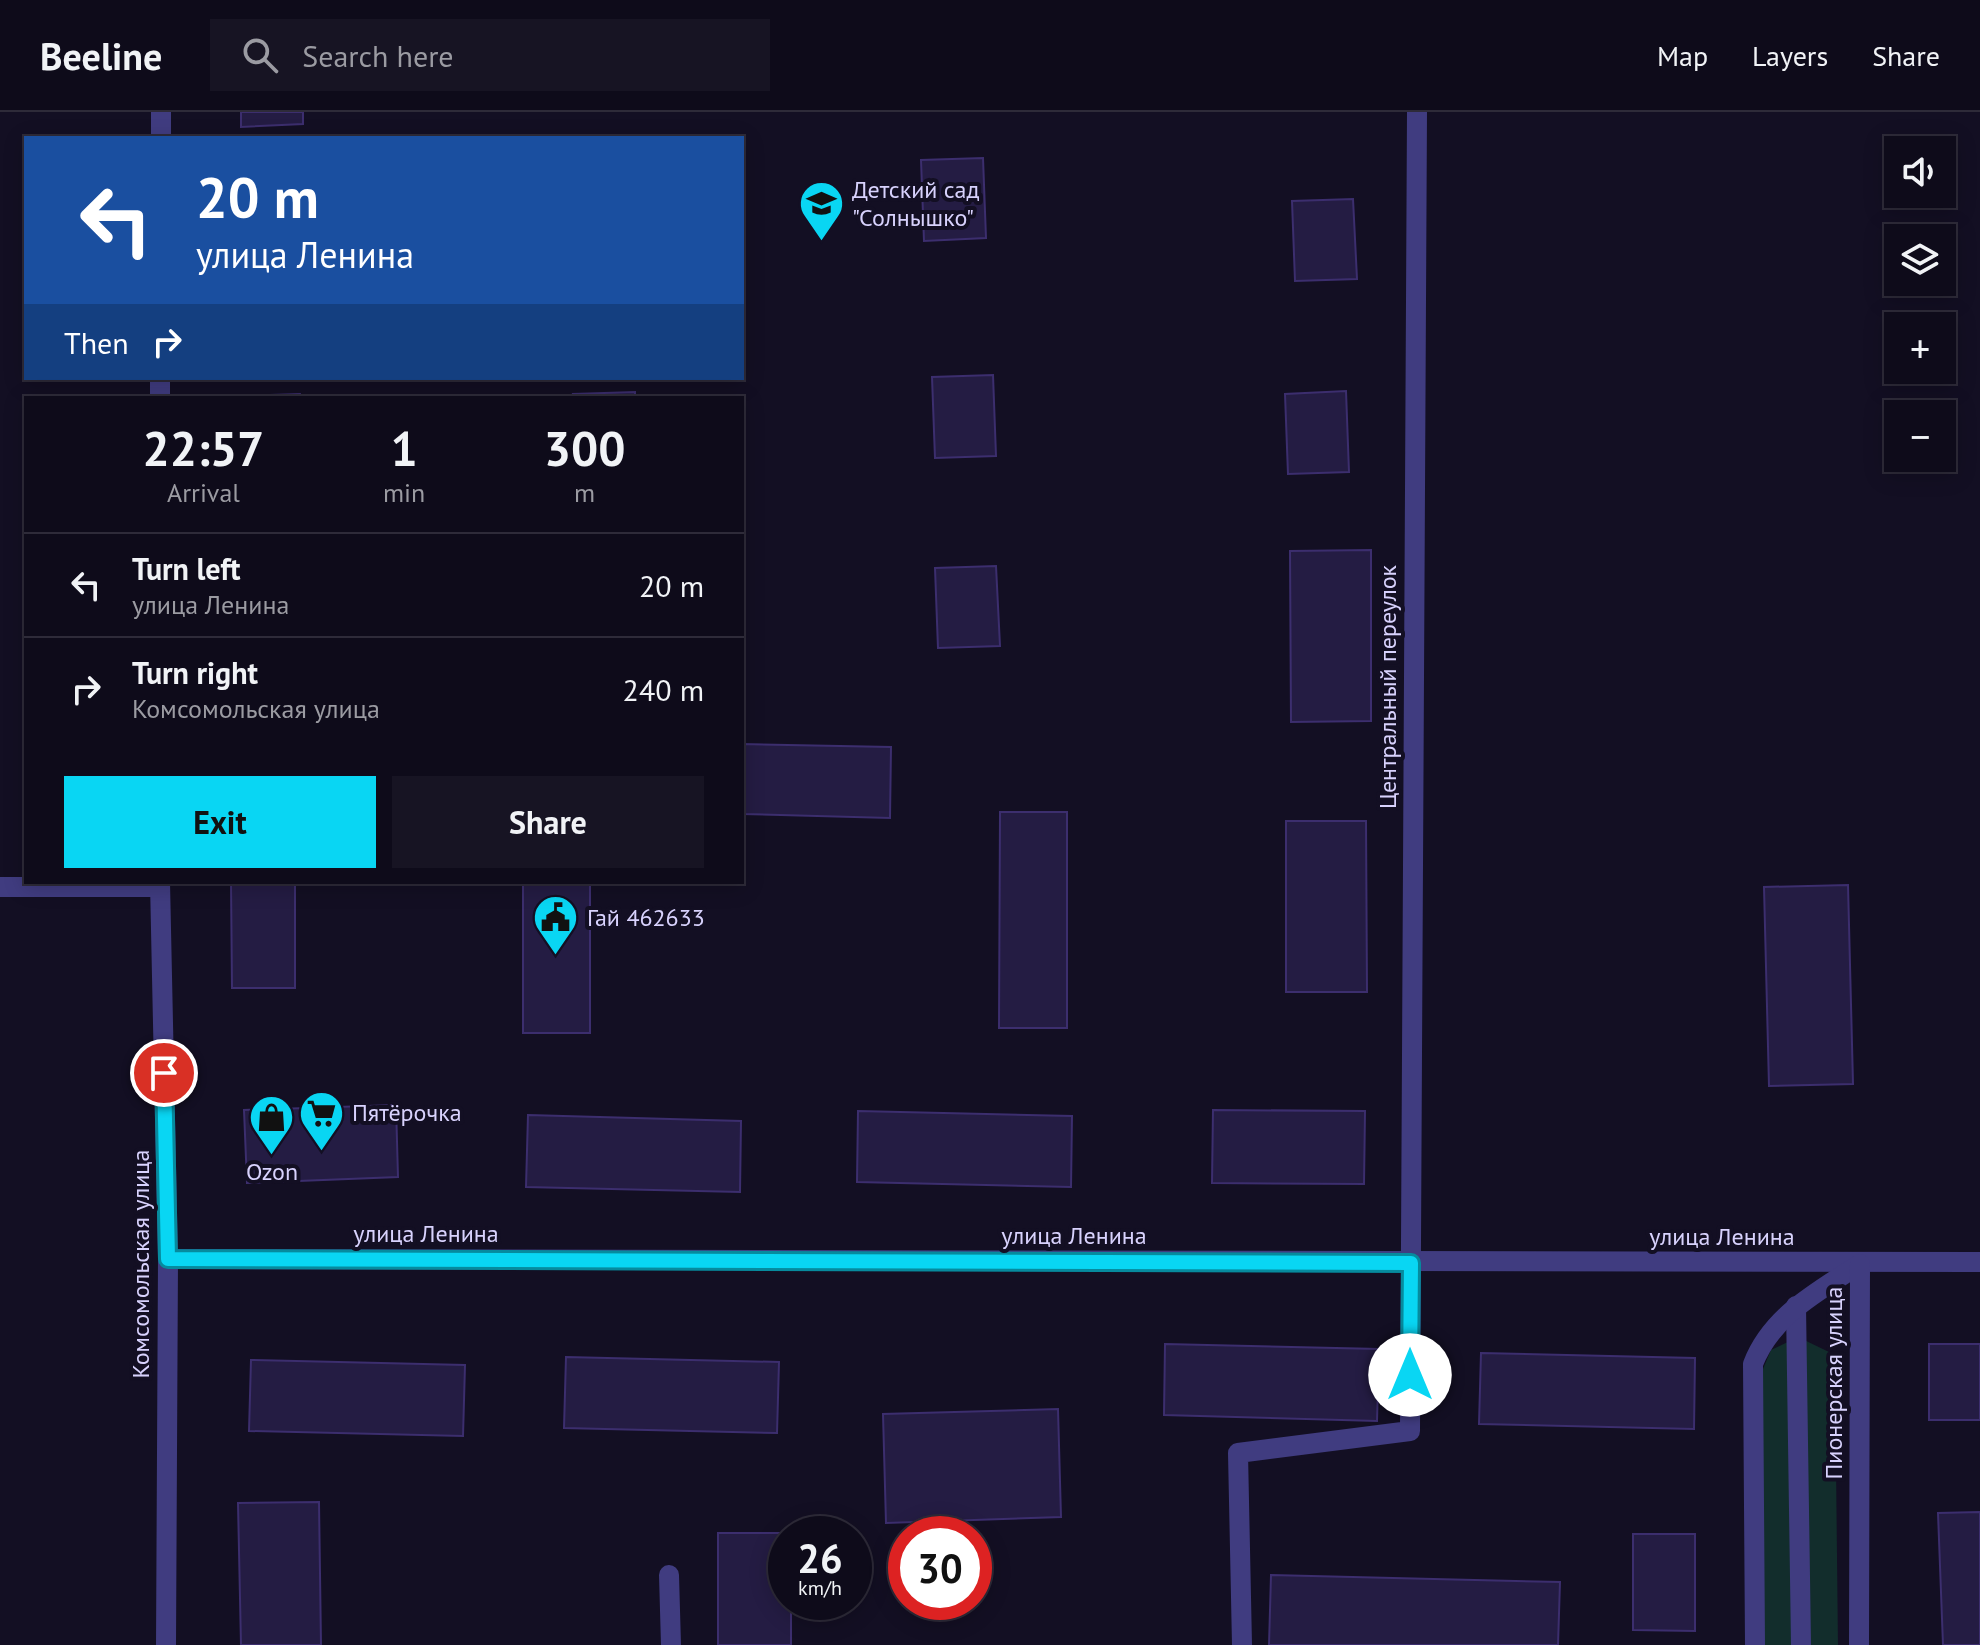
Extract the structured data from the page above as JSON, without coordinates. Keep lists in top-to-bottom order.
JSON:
{
  "streets": {
    "street": [
      "Центральный переулок",
      "улица Ленина",
      "Комсомольская улица",
      "Пионерская улица"
    ]
  },
  "crossings": [
    ["Центральный переулок", "улица Ленина"],
    ["улица Ленина", "Комсомольская улица"],
    ["улица Ленина", "Пионерская улица"]
  ],
  "places": {
    "school or university": ["Детский сад \"Солнышко\""],
    "public building": ["Гай 462633"],
    "supermarket": ["Пятёрочка"],
    "shop": ["Ozon"]
  },
  "page": {
    "header": "Beeline",
    "search": "Search here",
    "nav": ["Map", "Layers", "Share"],
    "map_buttons": ["+", "−"],
    "turn": ["20 m", "улица Ленина"],
    "then": "Then",
    "eta": [
      "22:57",
      "Arrival",
      "1",
      "min",
      "300",
      "m"
    ],
    "list": [
      {
        "name": "Turn left",
        "note": "улица Ленина",
        "value": "20 m"
      },
      {
        "name": "Turn right",
        "note": "Комсомольская улица",
        "value": "240 m"
      }
    ],
    "buttons": ["Exit", "Share"],
    "speed": "26 km/h",
    "limit": "30"
  }
}
